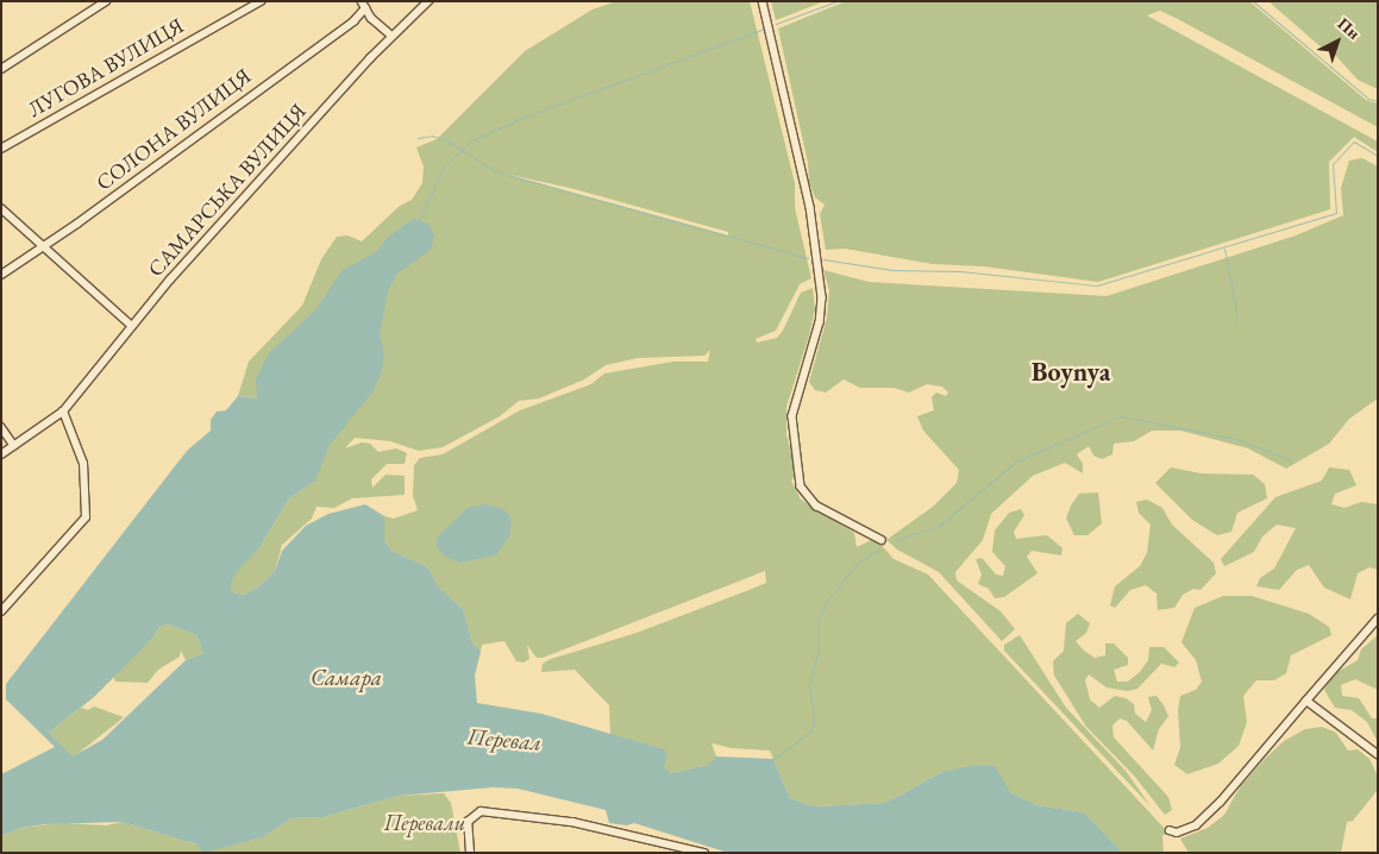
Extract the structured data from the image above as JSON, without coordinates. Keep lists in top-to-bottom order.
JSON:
{
  "streets": {
    "street": ["ЛУГОВА ВУЛИЦЯ", "СОЛОНА ВУЛИЦЯ", "САМАРСЬКА ВУЛИЦЯ"]
  },
  "districts": ["Boynya"],
  "water": ["Самара", "Перевал"],
  "parks": ["Перевали"],
  "north": "top right"
}
